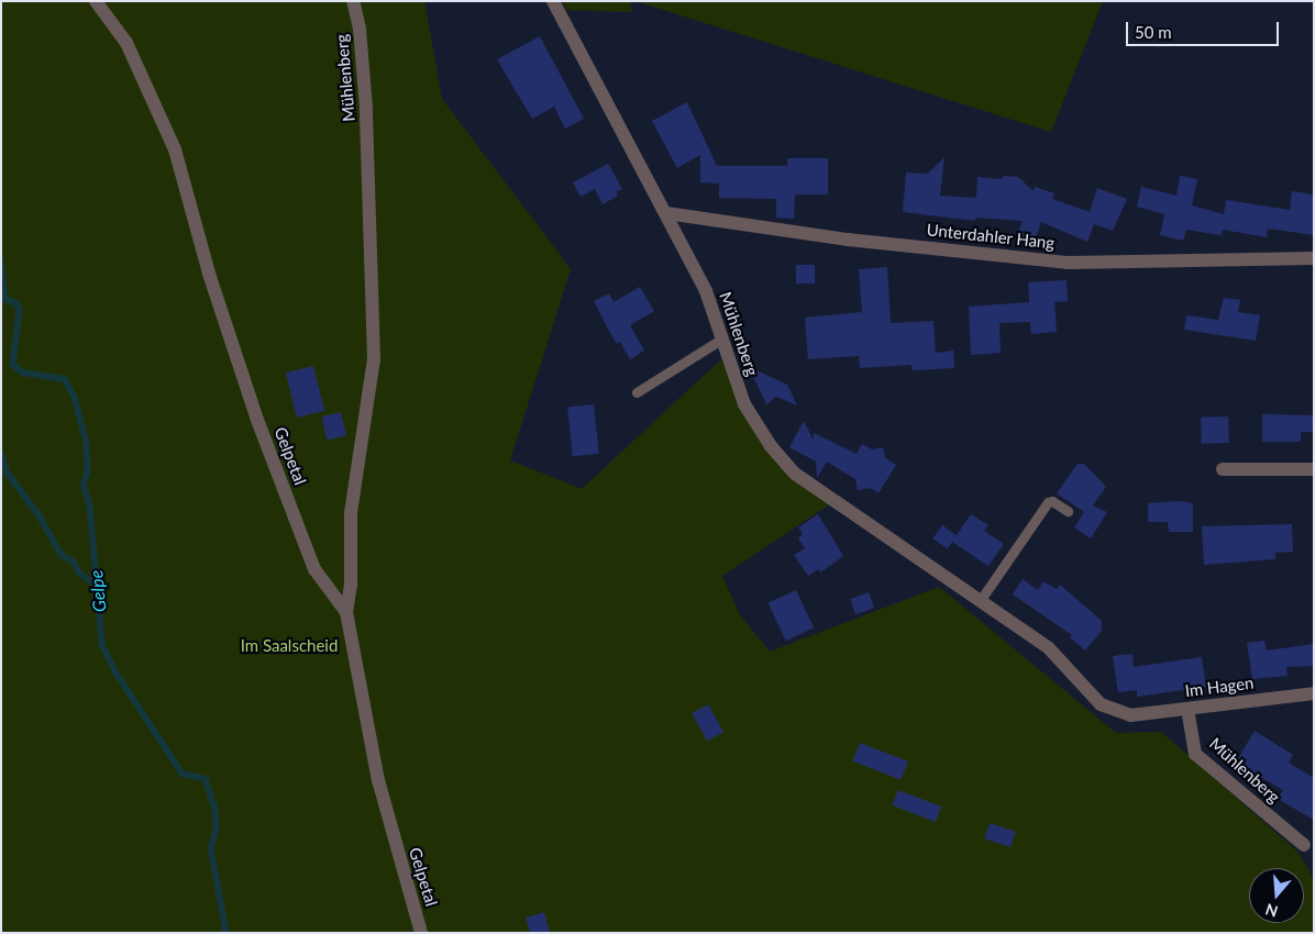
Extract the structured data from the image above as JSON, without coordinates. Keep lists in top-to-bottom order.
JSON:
{
  "streets": {
    "street": [
      "Mühlenberg",
      "Unterdahler Hang",
      "Gelpetal",
      "Im Hagen"
    ]
  },
  "crossings": [
    ["Mühlenberg", "Unterdahler Hang"],
    ["Mühlenberg", "Gelpetal"],
    ["Mühlenberg", "Im Hagen"]
  ],
  "water": ["Gelpe"],
  "parks": ["Im Saalscheid"],
  "scale_bar": "50 m",
  "north": "bottom"
}
